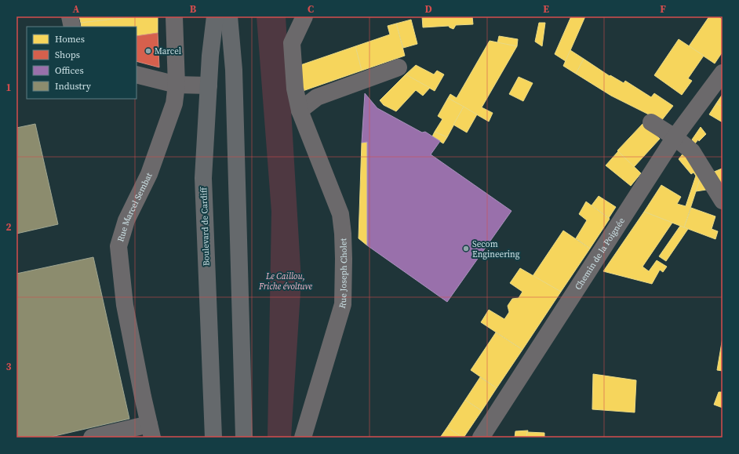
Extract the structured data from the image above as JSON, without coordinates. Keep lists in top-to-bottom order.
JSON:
{
  "streets": {
    "main road": ["Boulevard de Cardiff"],
    "street": ["Rue Marcel Sembat", "Chemin de la Poignée", "Rue Joseph Cholet"]
  },
  "parks": ["Le Caillou, Friche évoltuve"],
  "places": ["Marcel", "Secom Engineering"],
  "legend": [
    "Homes",
    "Shops",
    "Offices",
    "Industry"
  ],
  "grid": {
    "columns": [
      "A",
      "B",
      "C",
      "D",
      "E",
      "F"
    ],
    "rows": ["1", "2", "3"]
  }
}
